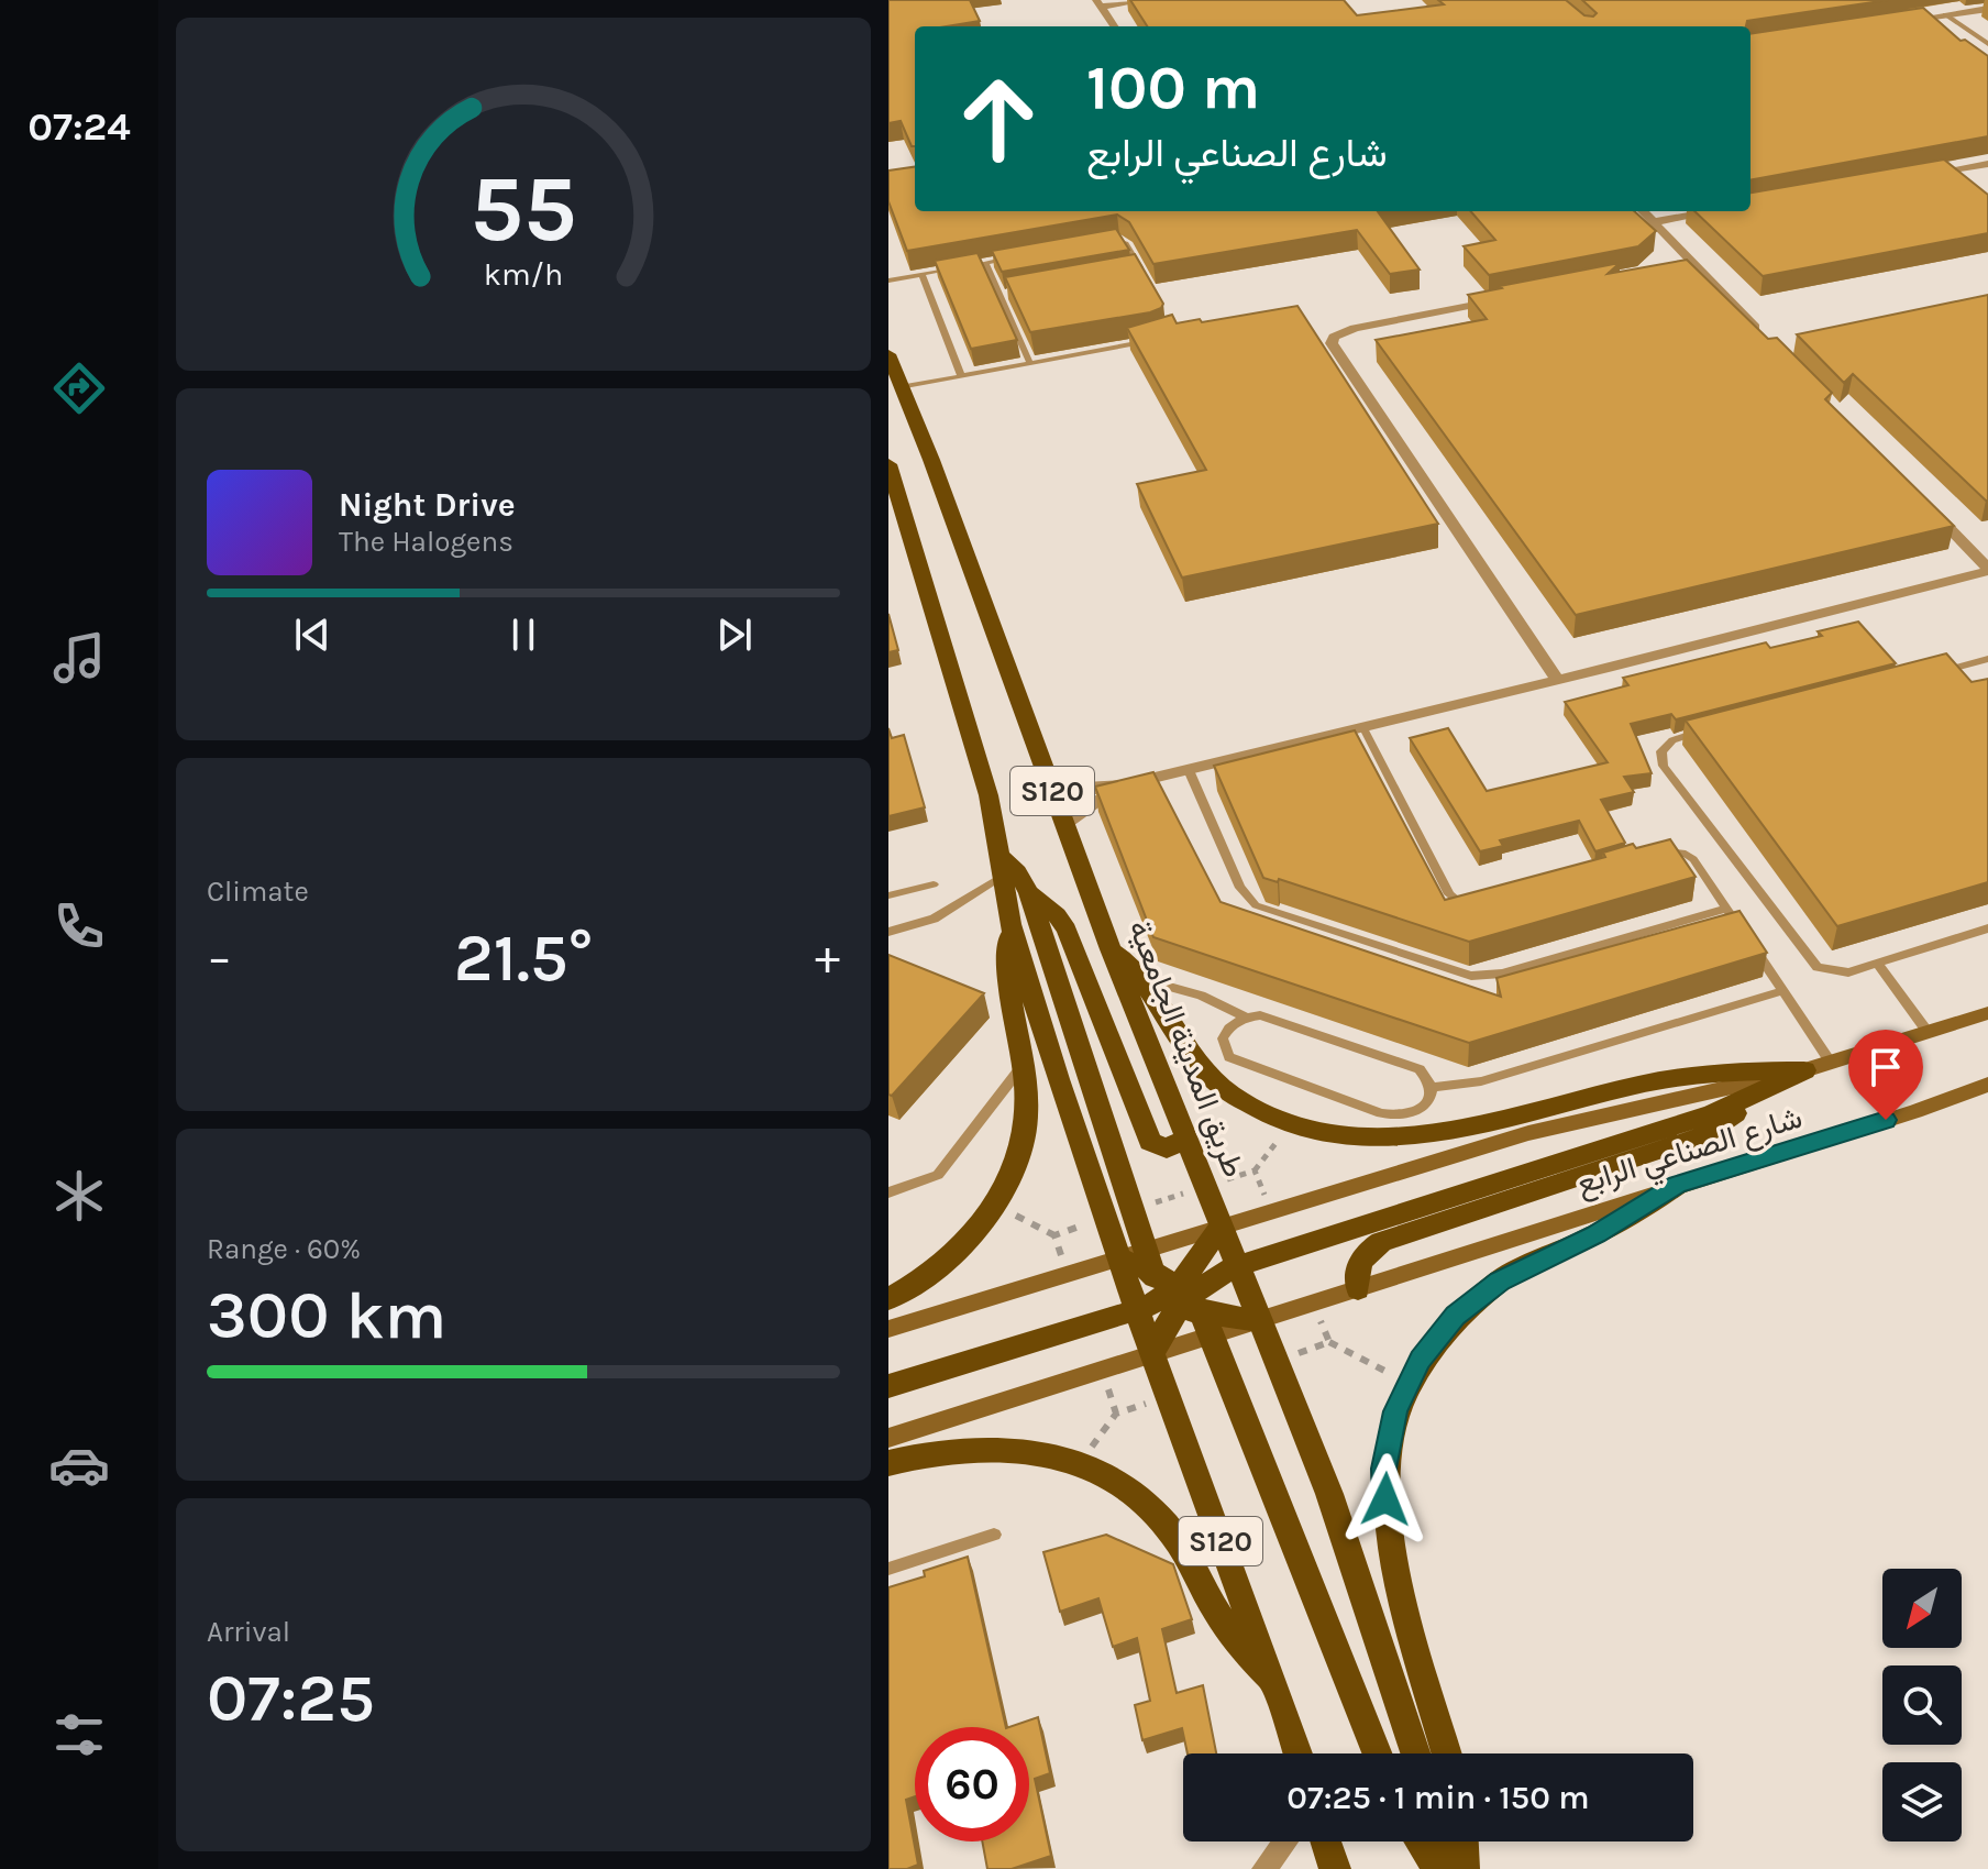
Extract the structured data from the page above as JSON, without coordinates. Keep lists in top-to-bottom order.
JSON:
{
  "streets": {
    "main road": ["S120", "طريق المدينة الجامعية", "شارع الصناعي الرابع"]
  },
  "crossings": [
    ["طريق المدينة الجامعية", "شارع الصناعي الرابع"]
  ],
  "north": "bottom left",
  "page": {
    "tabs": "07:24",
    "turn": ["100 m", "شارع الصناعي الرابع"],
    "song": ["Night Drive", "The Halogens"],
    "tile": [
      "Climate",
      ["Range · 60%", "300 km"],
      ["Arrival", "07:25"]
    ],
    "heat": ["−", "21.5°", "+"],
    "limit": "60",
    "trip": "07:25 · 1 min · 150 m",
    "gauge": ["55", "km/h"]
  }
}
